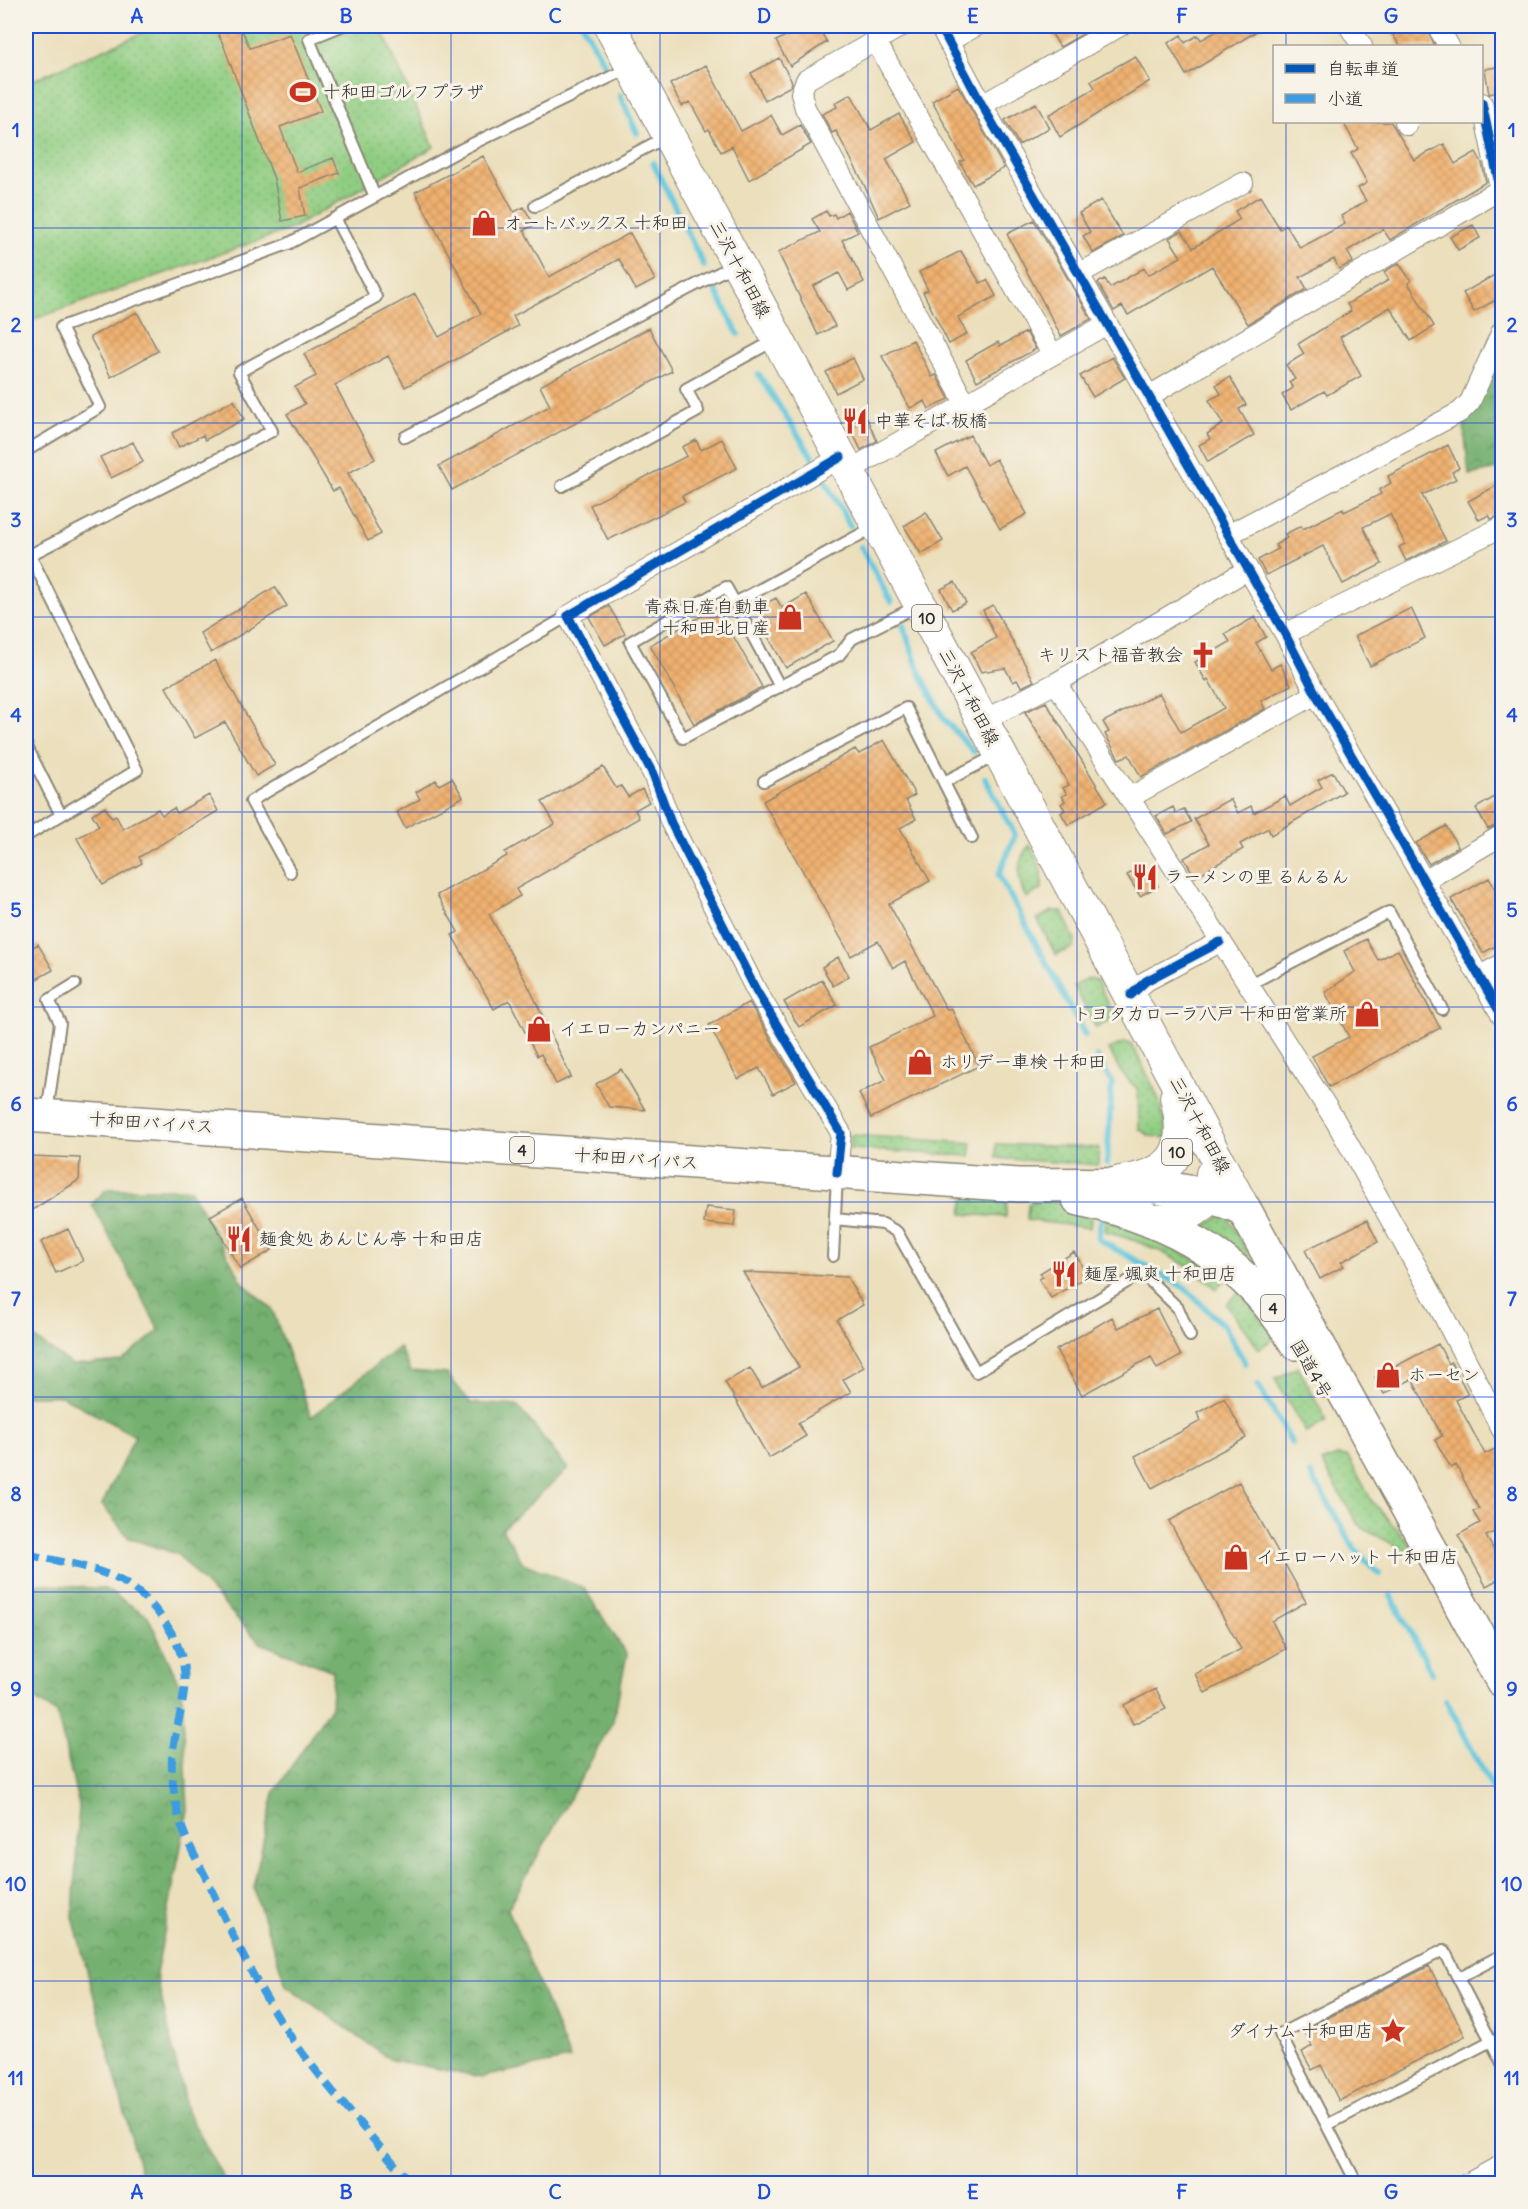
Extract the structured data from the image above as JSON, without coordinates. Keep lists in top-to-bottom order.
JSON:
{
  "streets": {
    "highway": ["十和田バイパス", "4", "国道4号"],
    "main road": ["三沢十和田線", "10"]
  },
  "crossings": [
    ["三沢十和田線", "10"],
    ["三沢十和田線", "十和田バイパス"],
    ["三沢十和田線", "国道4号"],
    ["10", "十和田バイパス"],
    ["十和田バイパス", "国道4号"]
  ],
  "places": {
    "sports": ["十和田ゴルフプラザ"],
    "shop": [
      "オートバックス 十和田",
      "青森日産自動車 十和田北日産",
      "トヨタカローラ八戸 十和田営業所",
      "イエローカンパニー",
      "ホリデー車検 十和田",
      "ホーセン",
      "イエローハット 十和田店"
    ],
    "restaurant": [
      "中華そば 板橋",
      "ラーメンの里 るんるん",
      "麺食処 あんじん亭 十和田店",
      "麺屋 颯爽 十和田店"
    ],
    "church": ["キリスト福音教会"],
    "place": ["ダイナム 十和田店"]
  },
  "legend": ["自転車道", "小道"],
  "grid": {
    "columns": [
      "A",
      "B",
      "C",
      "D",
      "E",
      "F",
      "G"
    ],
    "rows": [
      "1",
      "2",
      "3",
      "4",
      "5",
      "6",
      "7",
      "8",
      "9",
      "10",
      "11"
    ]
  }
}
